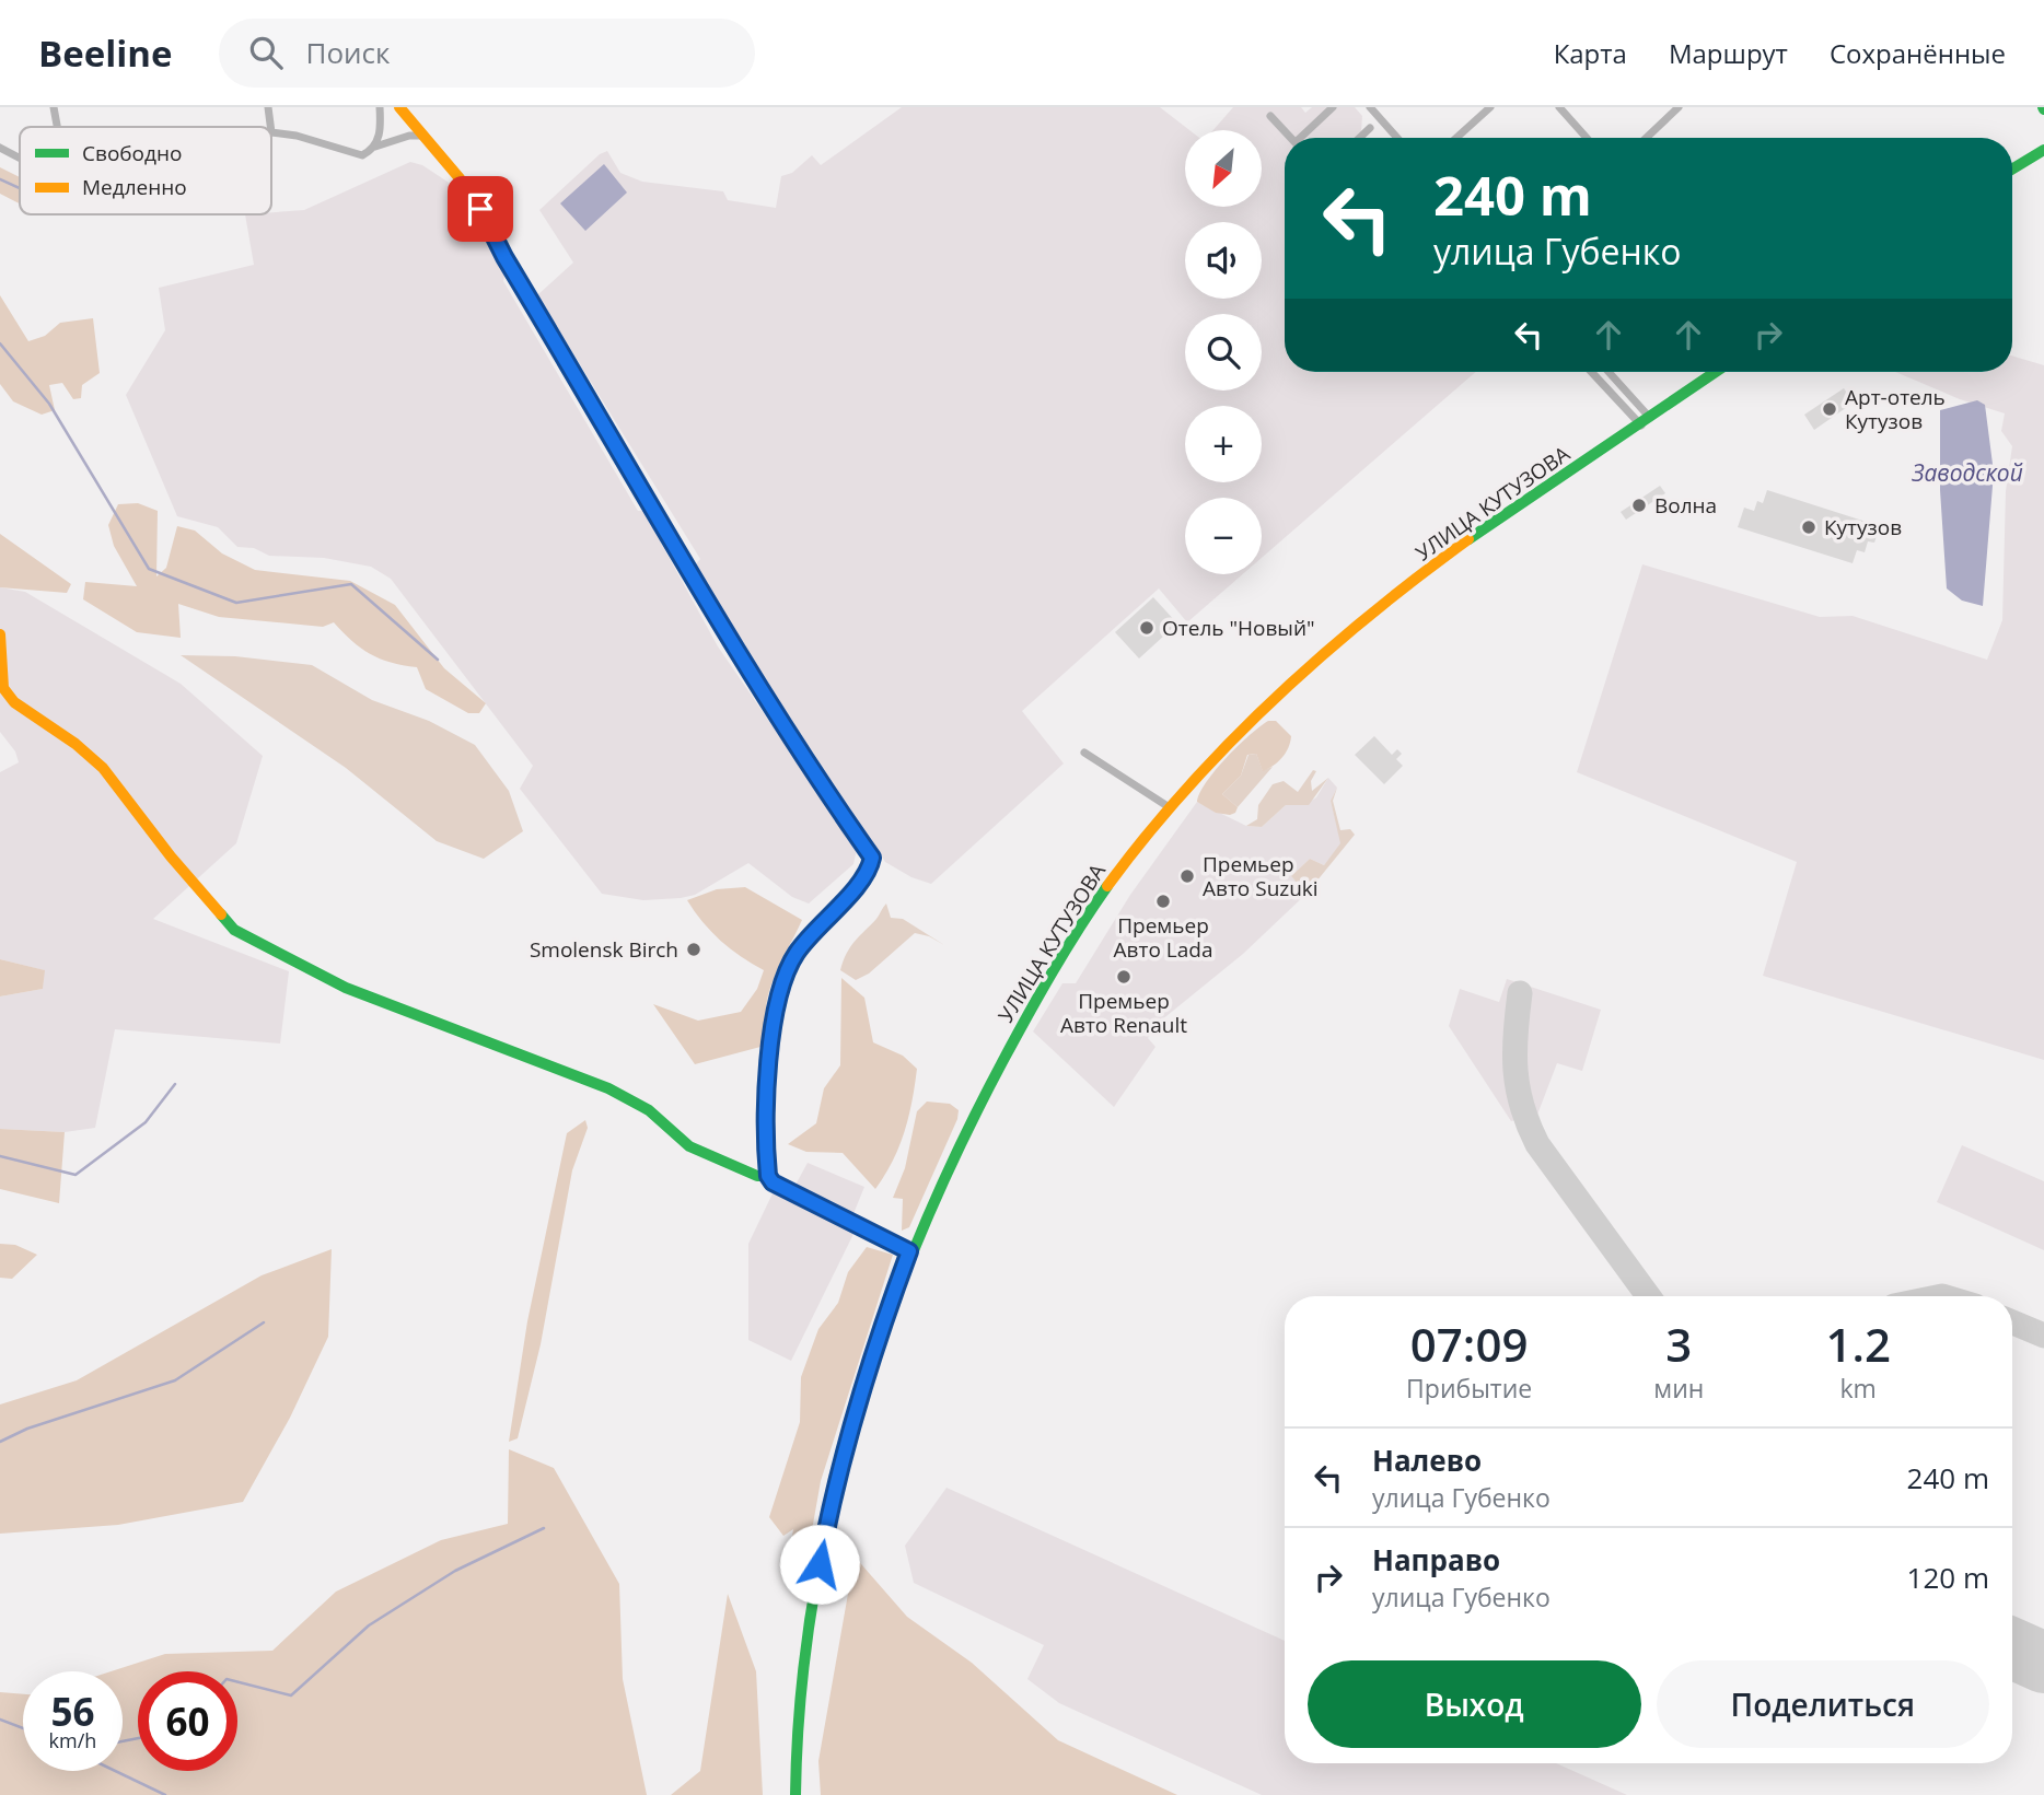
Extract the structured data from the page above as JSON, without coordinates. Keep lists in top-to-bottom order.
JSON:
{
  "streets": {
    "street": ["УЛИЦА КУТУЗОВА"]
  },
  "water": ["Заводской"],
  "places": [
    "Арт-отель Кутузов",
    "Волна",
    "Кутузов",
    "Отель \"Новый\"",
    "Премьер Авто Suzuki",
    "Премьер Авто Lada",
    "Smolensk Birch",
    "Премьер Авто Renault"
  ],
  "legend": ["Свободно", "Медленно"],
  "north": "bottom left",
  "page": {
    "header": "Beeline",
    "search": "Поиск",
    "nav": ["Карта", "Маршрут", "Сохранённые"],
    "map_buttons": ["+", "−"],
    "turn": ["240 m", "улица Губенко"],
    "eta": [
      "07:09",
      "Прибытие",
      "3",
      "мин",
      "1.2",
      "km"
    ],
    "list": [
      {
        "name": "Налево",
        "note": "улица Губенко",
        "value": "240 m"
      },
      {
        "name": "Направо",
        "note": "улица Губенко",
        "value": "120 m"
      }
    ],
    "buttons": ["Выход", "Поделиться"],
    "speed": "56 km/h",
    "limit": "60"
  }
}
